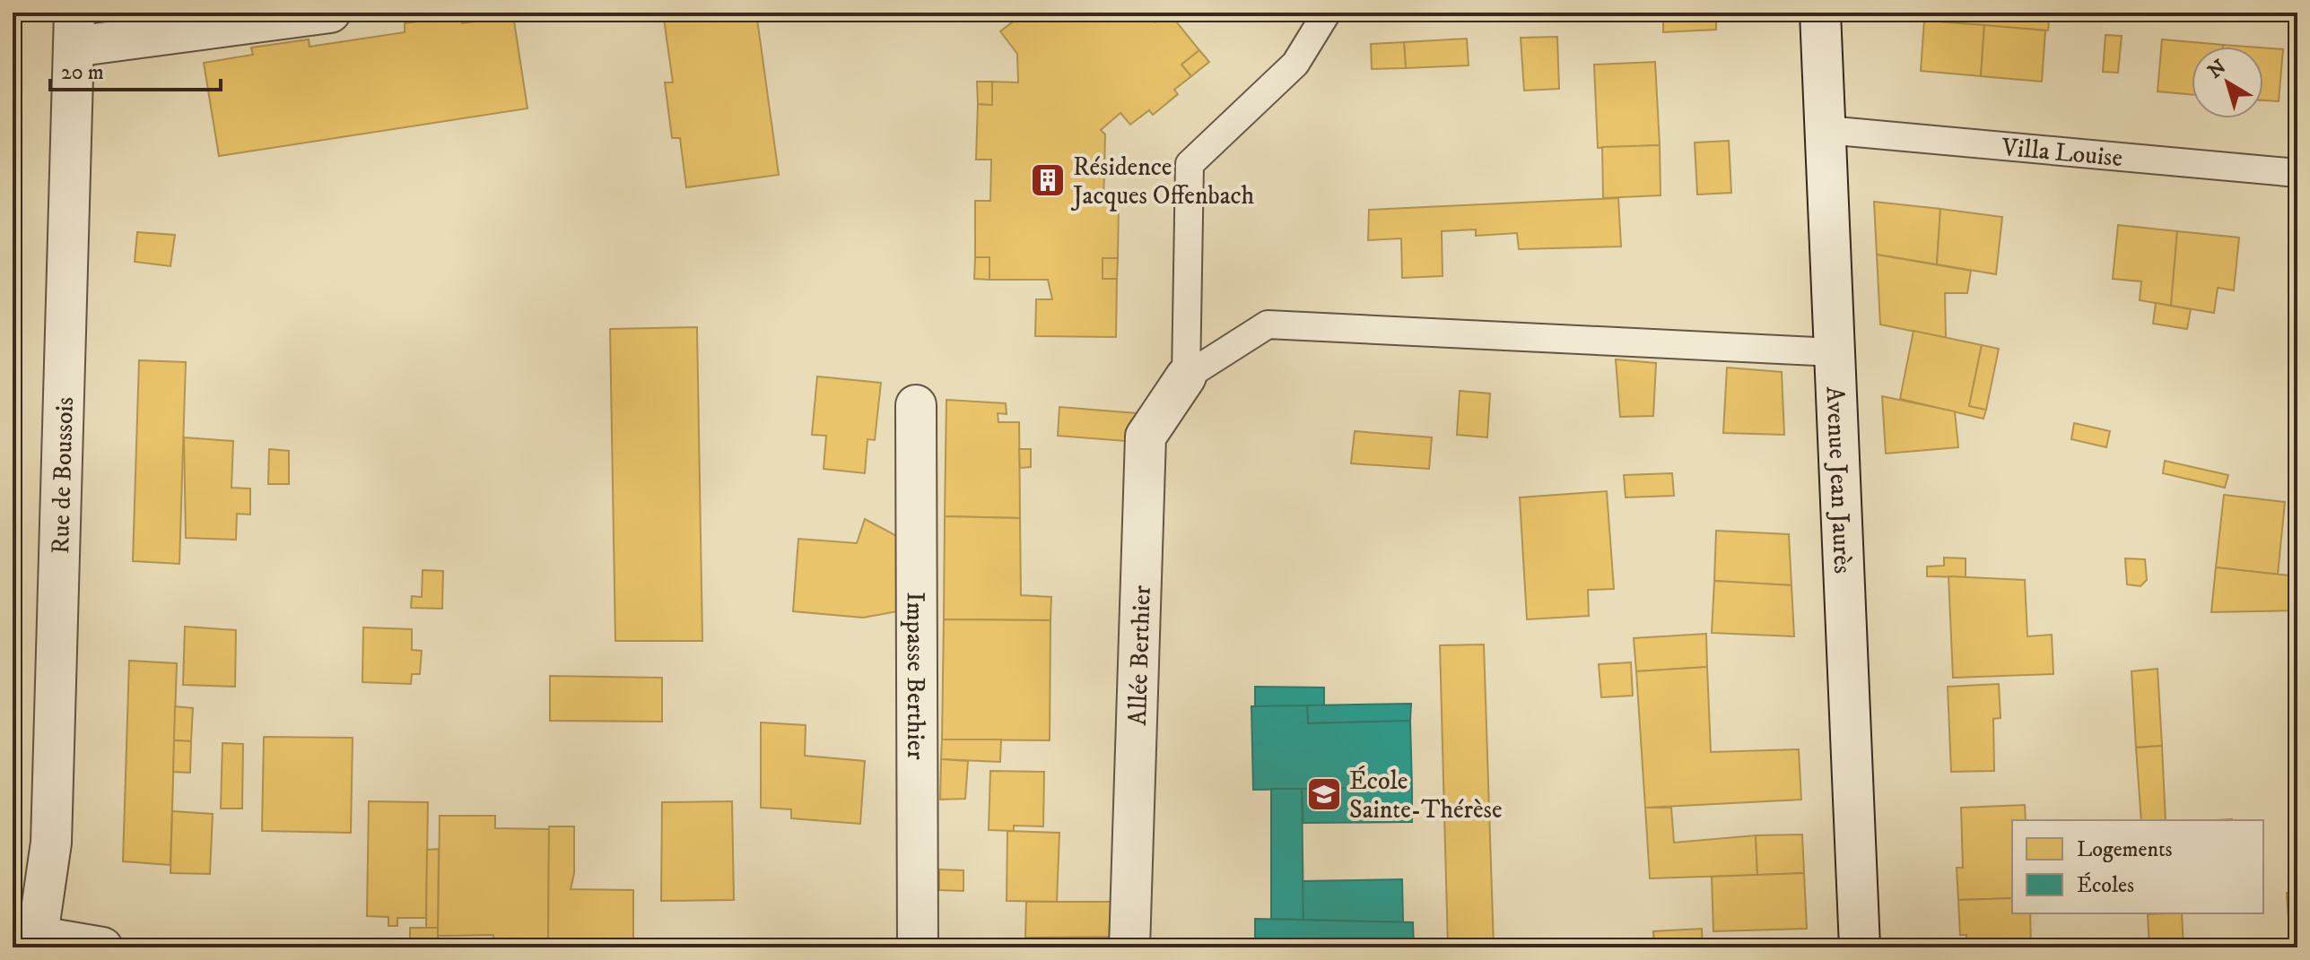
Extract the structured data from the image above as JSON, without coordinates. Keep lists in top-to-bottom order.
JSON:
{
  "streets": {
    "street": [
      "Rue de Boussois",
      "Avenue Jean Jaurès",
      "Allée Berthier",
      "Impasse Berthier"
    ],
    "lane": ["Villa Louise"]
  },
  "crossings": [
    ["Villa Louise", "Avenue Jean Jaurès"]
  ],
  "places": {
    "building": ["Résidence Jacques Offenbach"],
    "school or university": ["École Sainte-Thérèse"]
  },
  "legend": ["Logements", "Écoles"],
  "scale_bar": "20 m",
  "north": "top left"
}
